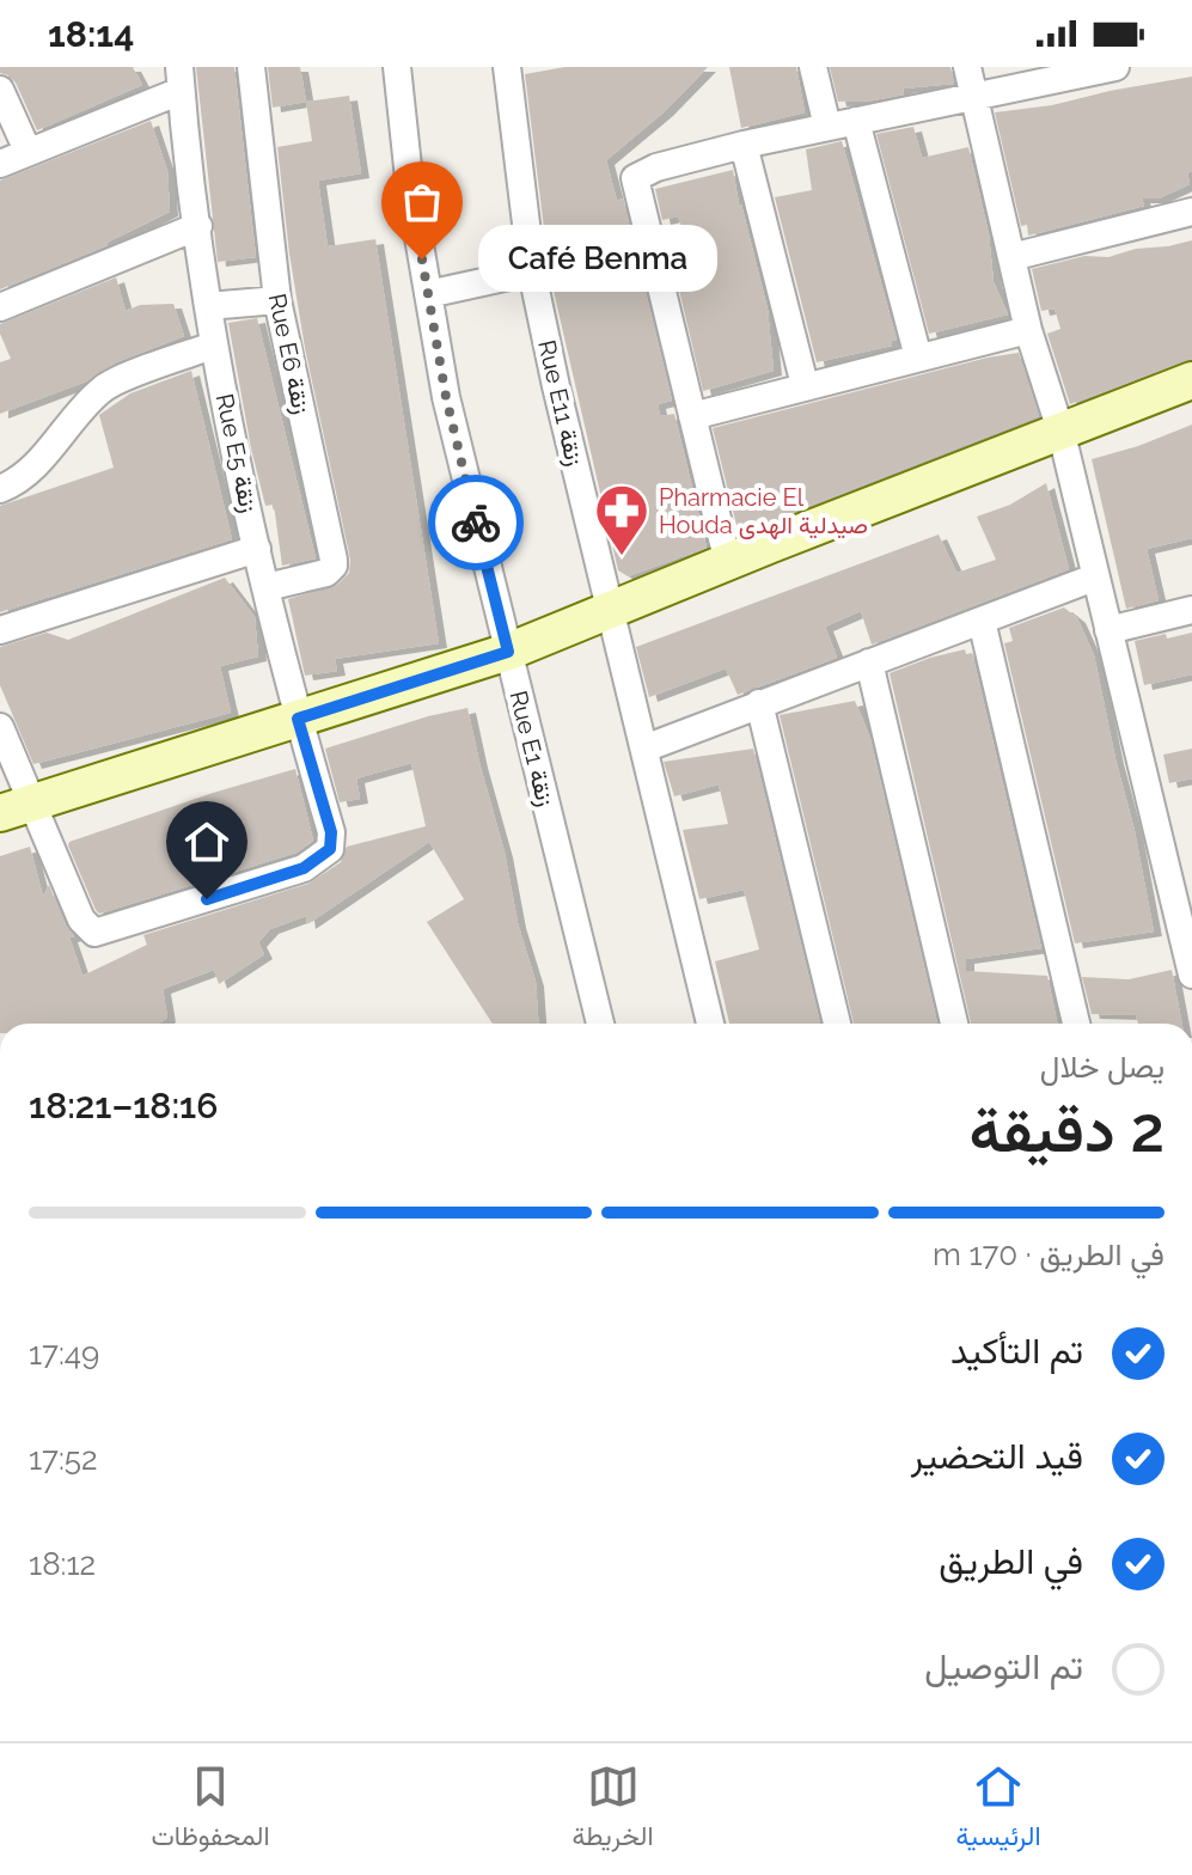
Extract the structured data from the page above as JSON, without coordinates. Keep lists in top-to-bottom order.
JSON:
{
  "streets": {
    "street": [
      "Rue E6 زنقة",
      "Rue E11 زنقة",
      "Rue E5 زنقة",
      "Rue E1 زنقة"
    ]
  },
  "crossings": [
    ["Rue E6 زنقة", "Rue E5 زنقة"]
  ],
  "places": {
    "other": ["Café Benma"],
    "pharmacy": ["Pharmacie El Houda صيدلية الهدى"]
  },
  "page": {
    "status": "18:14",
    "bubble": "Café Benma",
    "heading": ["2 دقيقة", "يصل خلال", "18:16–18:21"],
    "bar": "في الطريق · 170 m",
    "list": [
      ["تم التأكيد", "17:49"],
      ["قيد التحضير", "17:52"],
      ["في الطريق", "18:12"],
      "تم التوصيل"
    ],
    "tabs": ["الرئيسية", "الخريطة", "المحفوظات"]
  }
}
